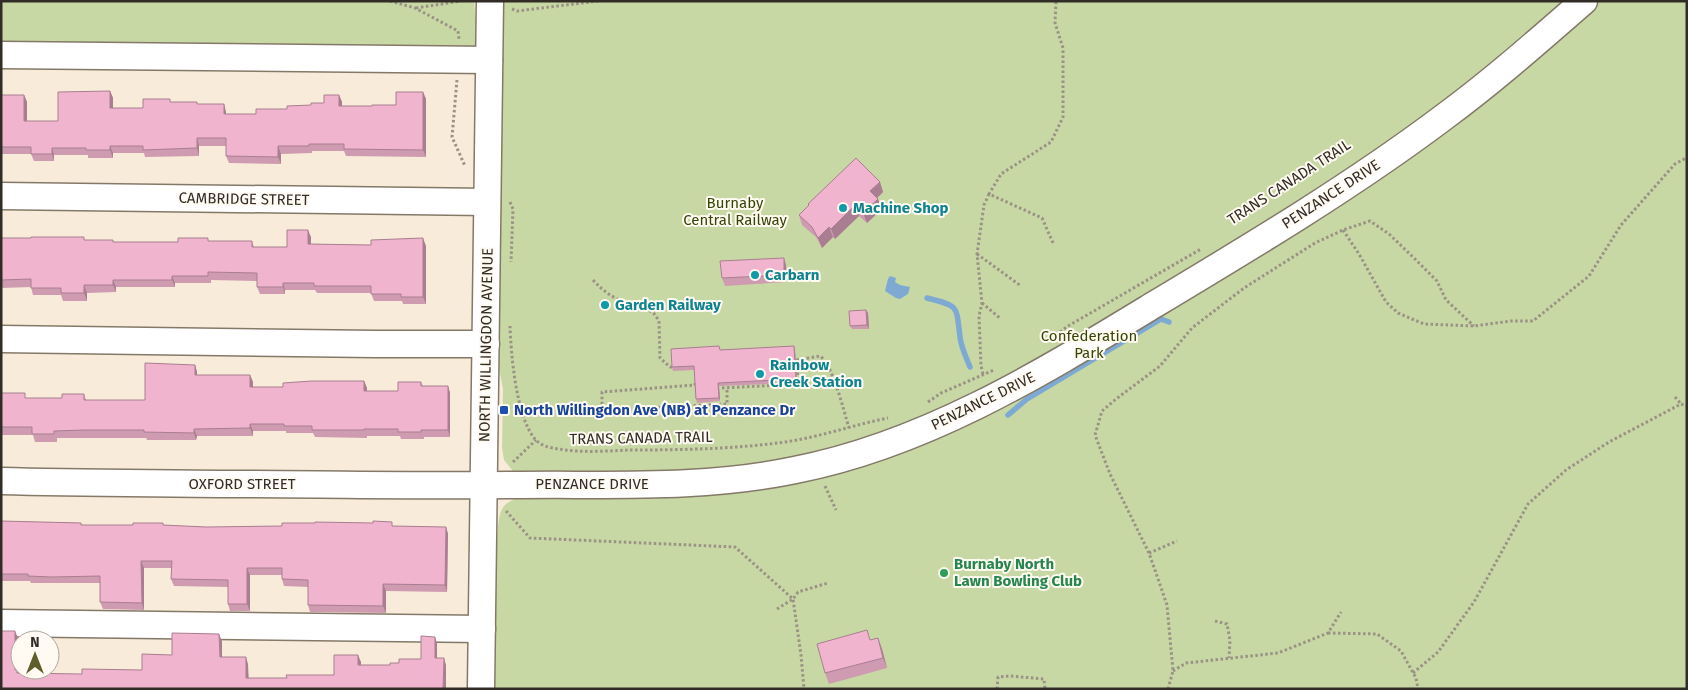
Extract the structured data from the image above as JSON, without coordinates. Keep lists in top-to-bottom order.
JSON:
{
  "streets": {
    "street": [
      "PENZANCE DRIVE",
      "CAMBRIDGE STREET",
      "NORTH WILLINGDON AVENUE",
      "OXFORD STREET"
    ],
    "path": ["TRANS CANADA TRAIL"]
  },
  "crossings": [
    ["PENZANCE DRIVE", "NORTH WILLINGDON AVENUE"],
    ["PENZANCE DRIVE", "OXFORD STREET"],
    ["CAMBRIDGE STREET", "NORTH WILLINGDON AVENUE"],
    ["NORTH WILLINGDON AVENUE", "OXFORD STREET"]
  ],
  "parks": ["Burnaby Central Railway", "Confederation Park"],
  "places": {
    "other": [
      "Machine Shop",
      "Carbarn",
      "Garden Railway",
      "Rainbow Creek Station",
      "Burnaby North Lawn Bowling Club"
    ],
    "transit": ["North Willingdon Ave (NB) at Penzance Dr"]
  },
  "north": "top"
}
